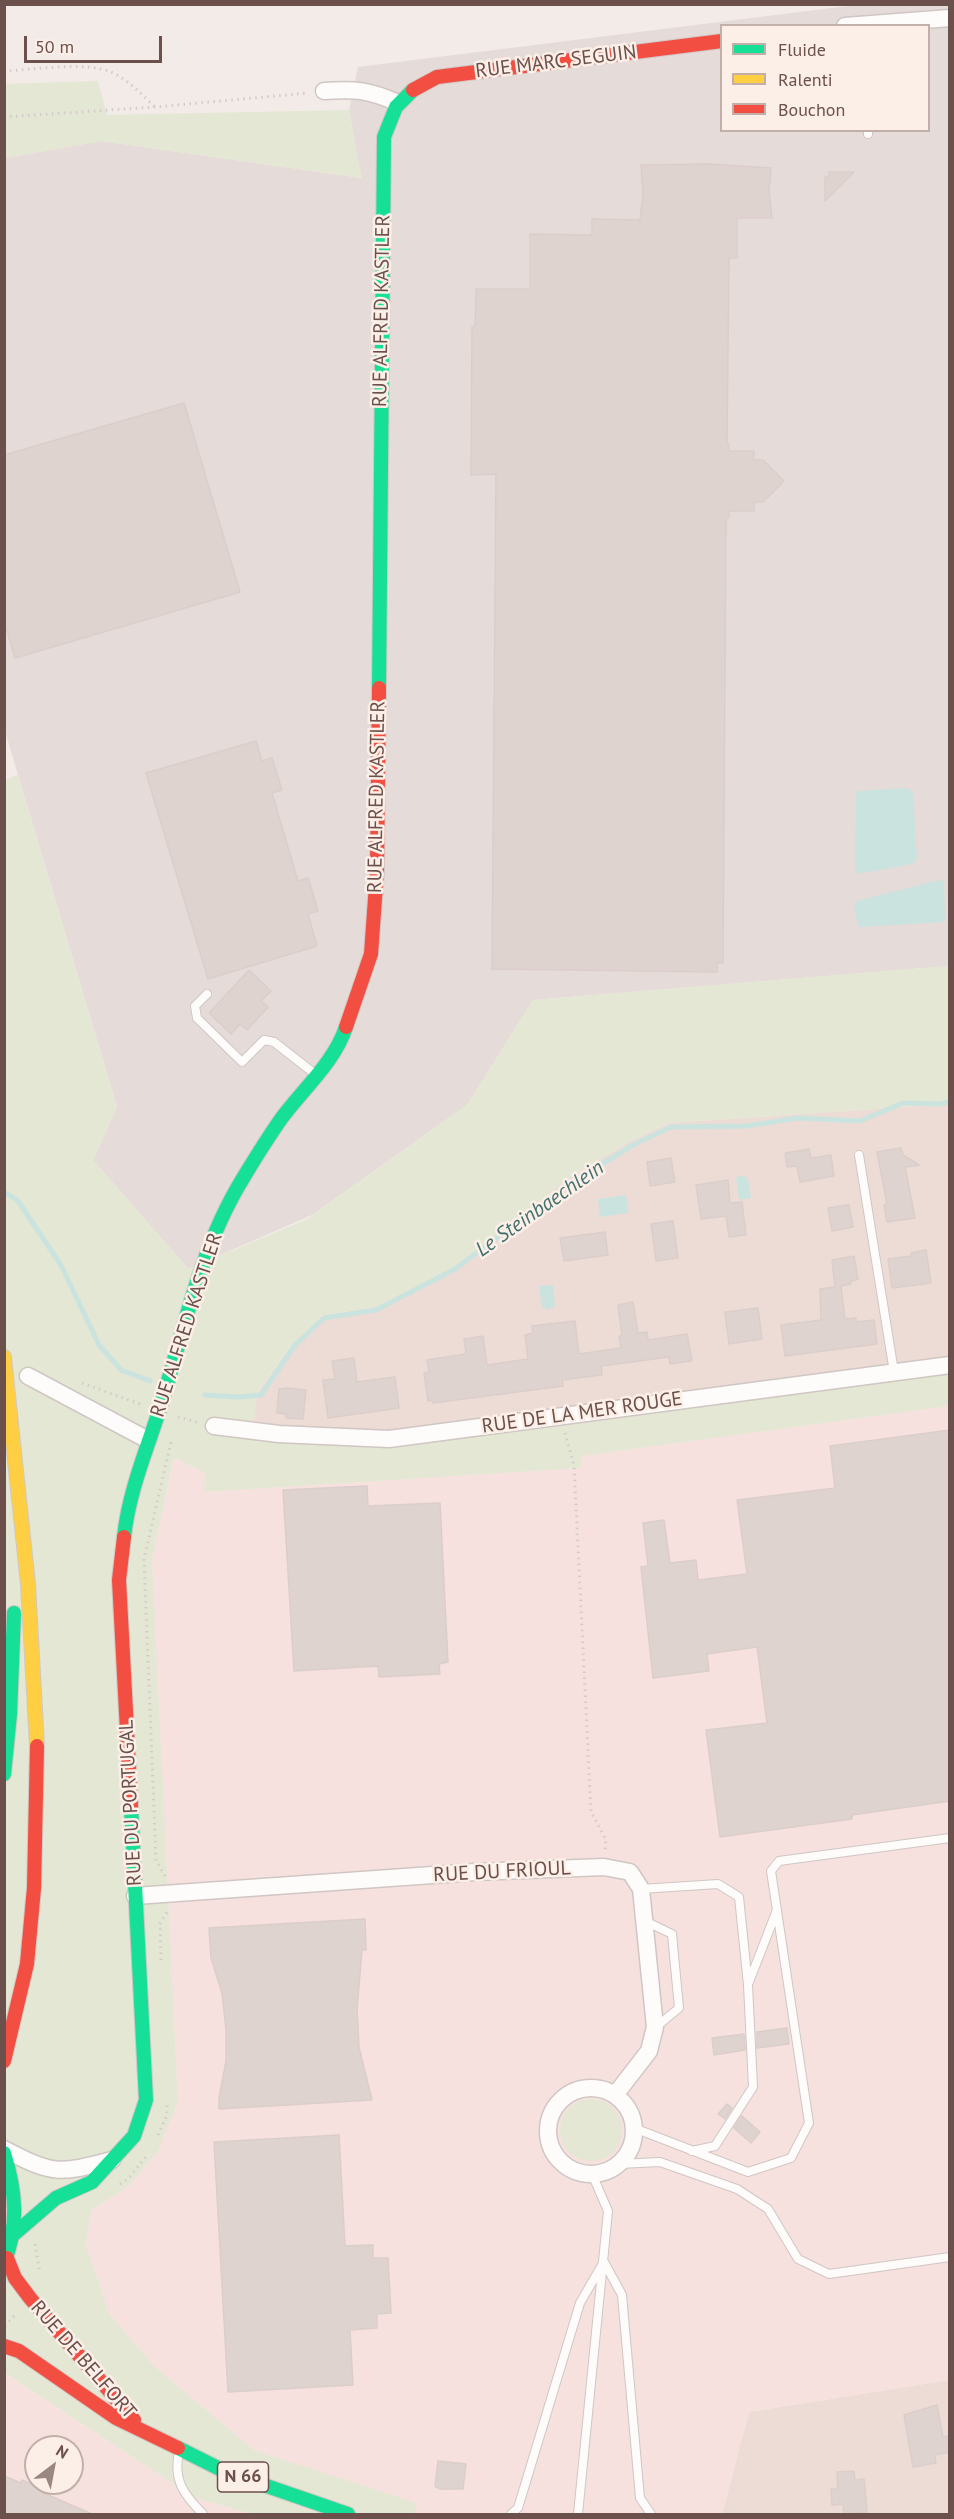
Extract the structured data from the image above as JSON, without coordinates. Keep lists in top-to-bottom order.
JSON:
{
  "streets": {
    "main road": [
      "RUE MARC SEGUIN",
      "RUE ALFRED KASTLER",
      "RUE DU PORTUGAL",
      "RUE DE BELFORT",
      "N 66"
    ],
    "street": ["RUE DE LA MER ROUGE", "RUE DU FRIOUL"]
  },
  "crossings": [
    ["RUE MARC SEGUIN", "RUE ALFRED KASTLER"],
    ["RUE ALFRED KASTLER", "RUE DU PORTUGAL"],
    ["RUE DU PORTUGAL", "RUE DU FRIOUL"]
  ],
  "water": ["Le Steinbaechlein"],
  "legend": ["Fluide", "Ralenti", "Bouchon"],
  "scale_bar": "50 m",
  "north": "top right"
}
